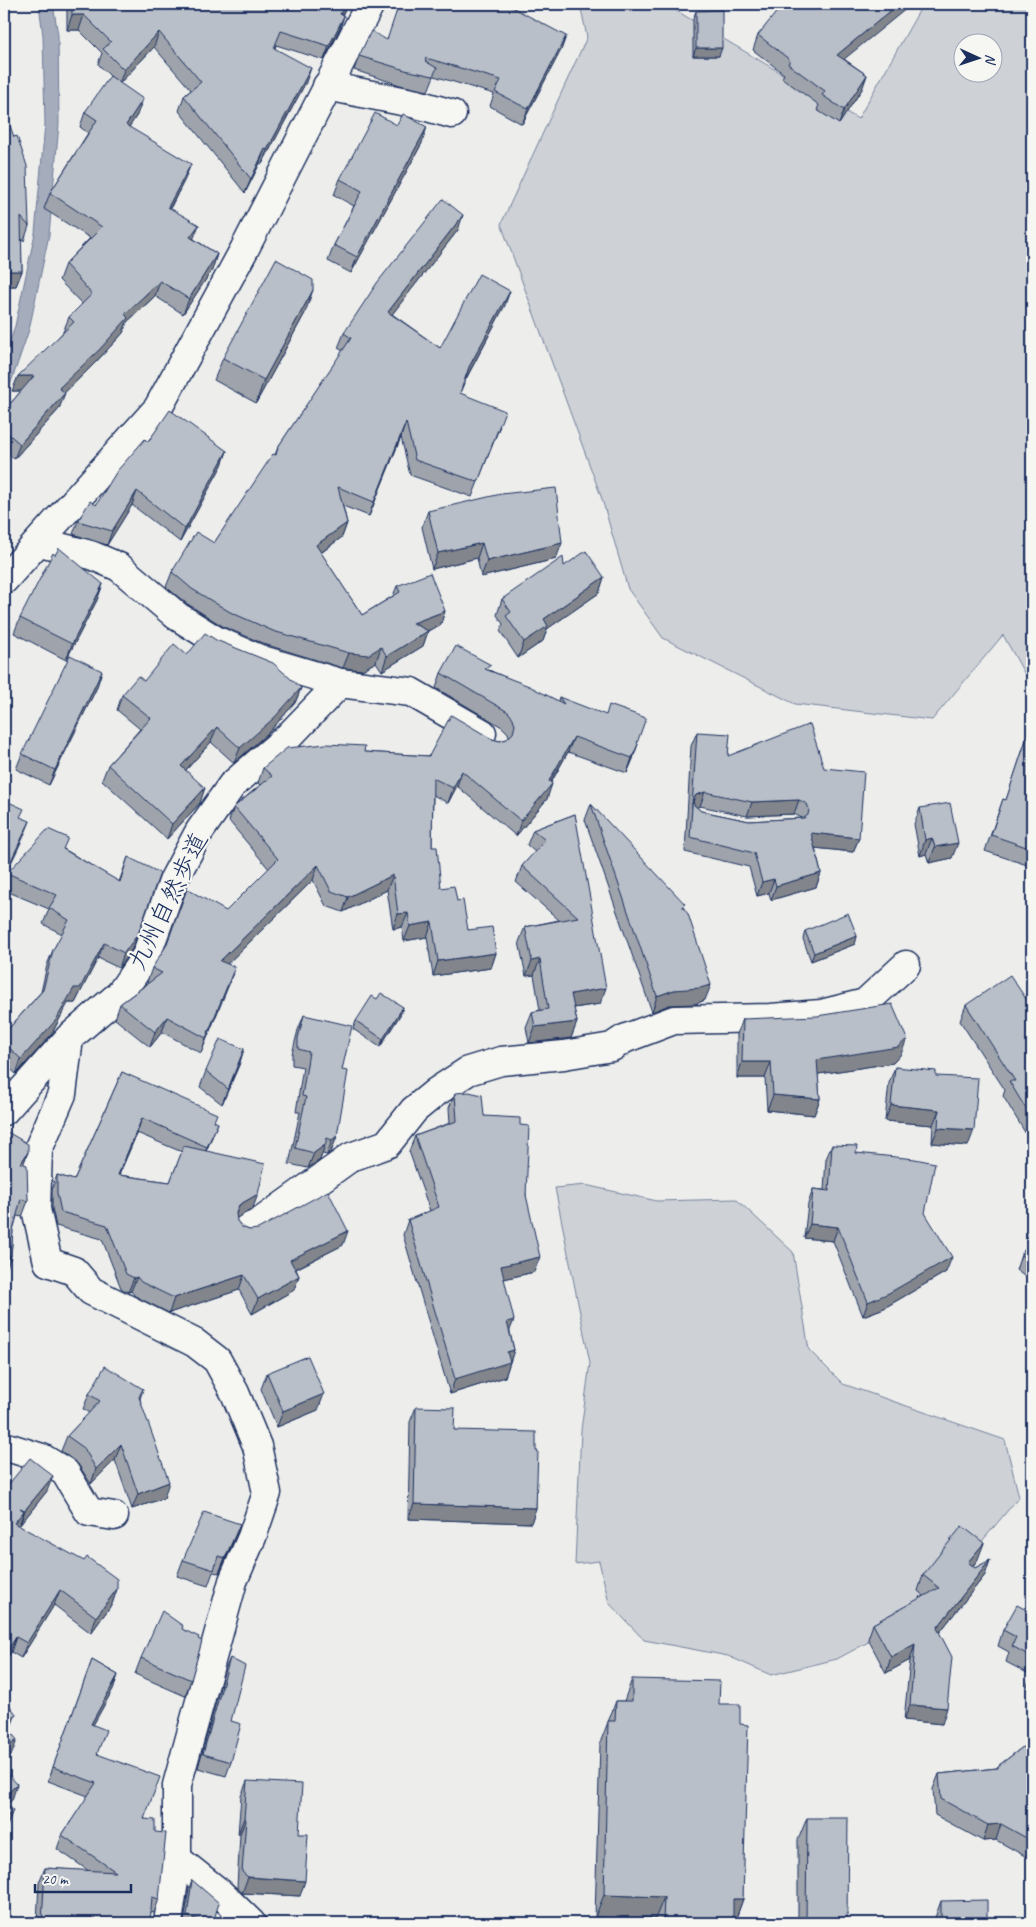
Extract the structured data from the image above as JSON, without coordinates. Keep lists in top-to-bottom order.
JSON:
{
  "streets": {
    "street": ["九州自然歩道"]
  },
  "scale_bar": "20 m",
  "north": "right"
}
